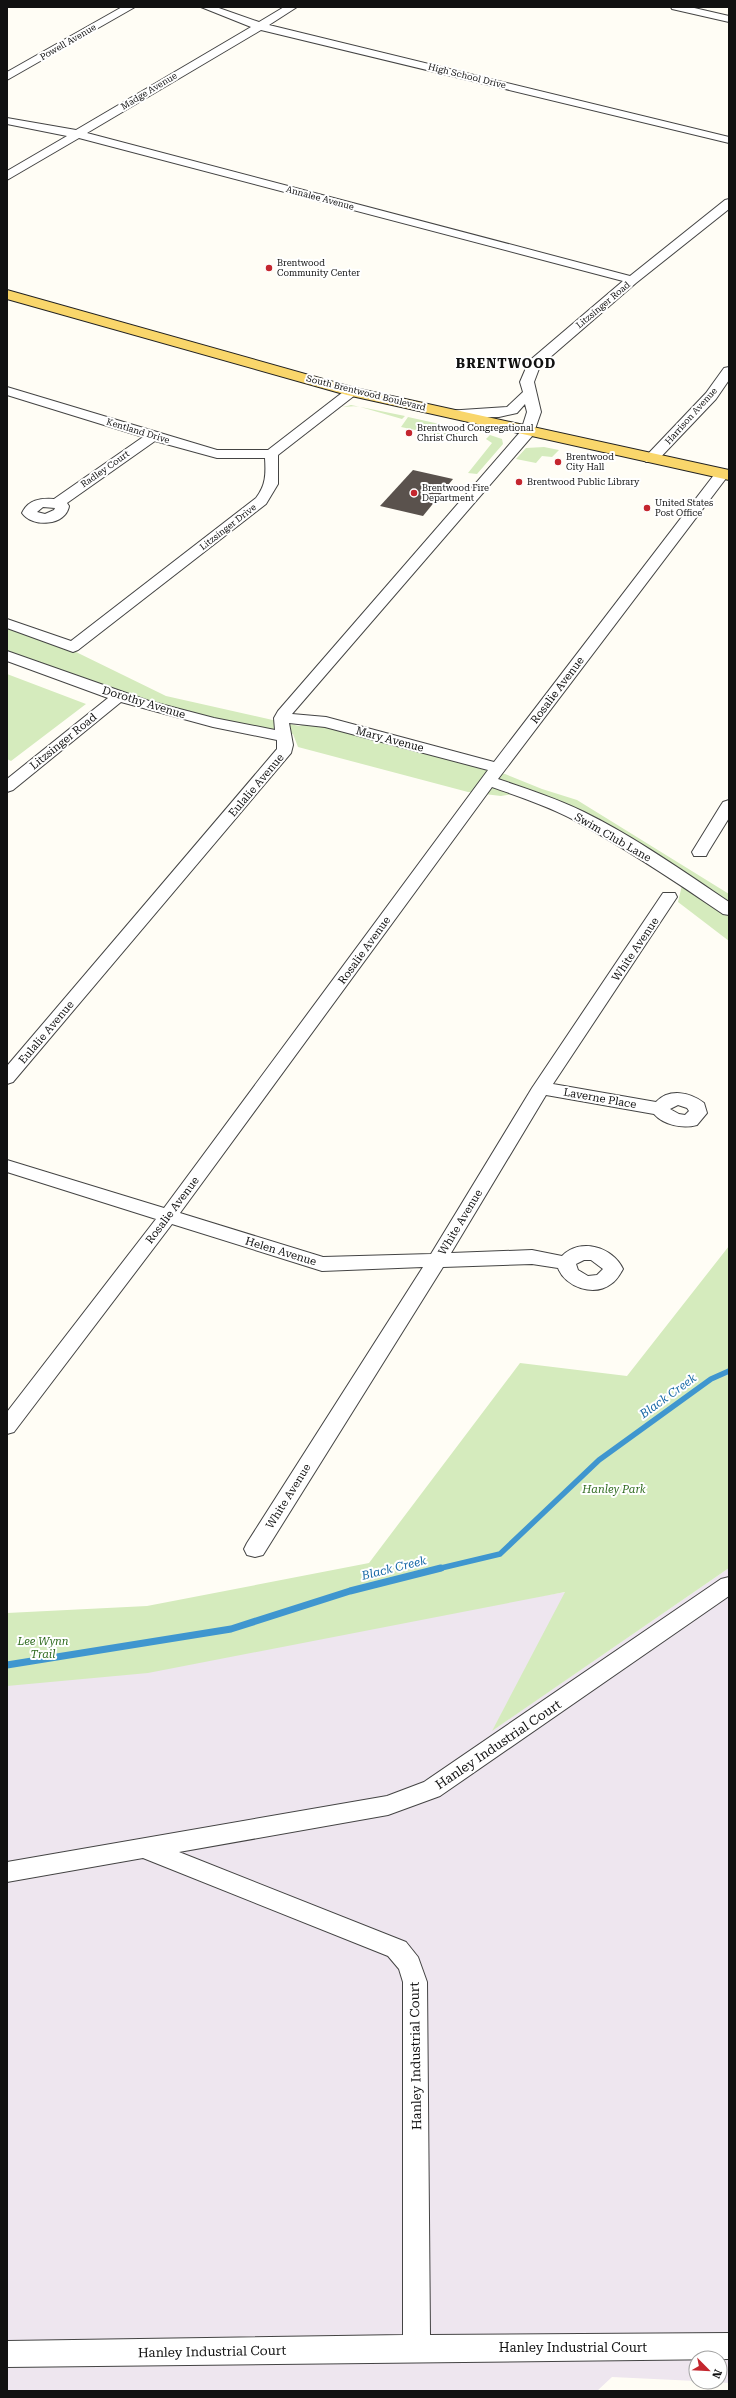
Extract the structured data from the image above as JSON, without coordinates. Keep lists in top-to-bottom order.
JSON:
{
  "streets": {
    "main road": ["South Brentwood Boulevard"],
    "street": [
      "Powell Avenue",
      "High School Drive",
      "Madge Avenue",
      "Annalee Avenue",
      "Litzsinger Road",
      "Harrison Avenue",
      "Kentland Drive",
      "Radley Court",
      "Litzsinger Drive",
      "Rosalie Avenue",
      "Dorothy Avenue",
      "Mary Avenue",
      "Eulalie Avenue",
      "Swim Club Lane",
      "White Avenue",
      "Laverne Place",
      "Helen Avenue",
      "Hanley Industrial Court"
    ]
  },
  "crossings": [
    ["High School Drive", "Madge Avenue"],
    ["Madge Avenue", "Annalee Avenue"],
    ["Annalee Avenue", "Litzsinger Road"],
    ["Litzsinger Road", "South Brentwood Boulevard"],
    ["Litzsinger Road", "Dorothy Avenue"],
    ["South Brentwood Boulevard", "Harrison Avenue"],
    ["South Brentwood Boulevard", "Rosalie Avenue"],
    ["Kentland Drive", "Radley Court"],
    ["Kentland Drive", "Litzsinger Drive"],
    ["Rosalie Avenue", "Mary Avenue"],
    ["Rosalie Avenue", "Swim Club Lane"],
    ["Rosalie Avenue", "Helen Avenue"],
    ["Dorothy Avenue", "Eulalie Avenue"],
    ["Mary Avenue", "Eulalie Avenue"],
    ["Mary Avenue", "Swim Club Lane"],
    ["White Avenue", "Laverne Place"],
    ["White Avenue", "Helen Avenue"]
  ],
  "districts": ["BRENTWOOD"],
  "water": ["Black Creek"],
  "parks": ["Hanley Park", "Lee Wynn Trail"],
  "places": [
    "Brentwood Community Center",
    "Brentwood Congregational Christ Church",
    "Brentwood City Hall",
    "Brentwood Public Library",
    "Brentwood Fire Department",
    "United States Post Office"
  ],
  "north": "bottom right"
}
